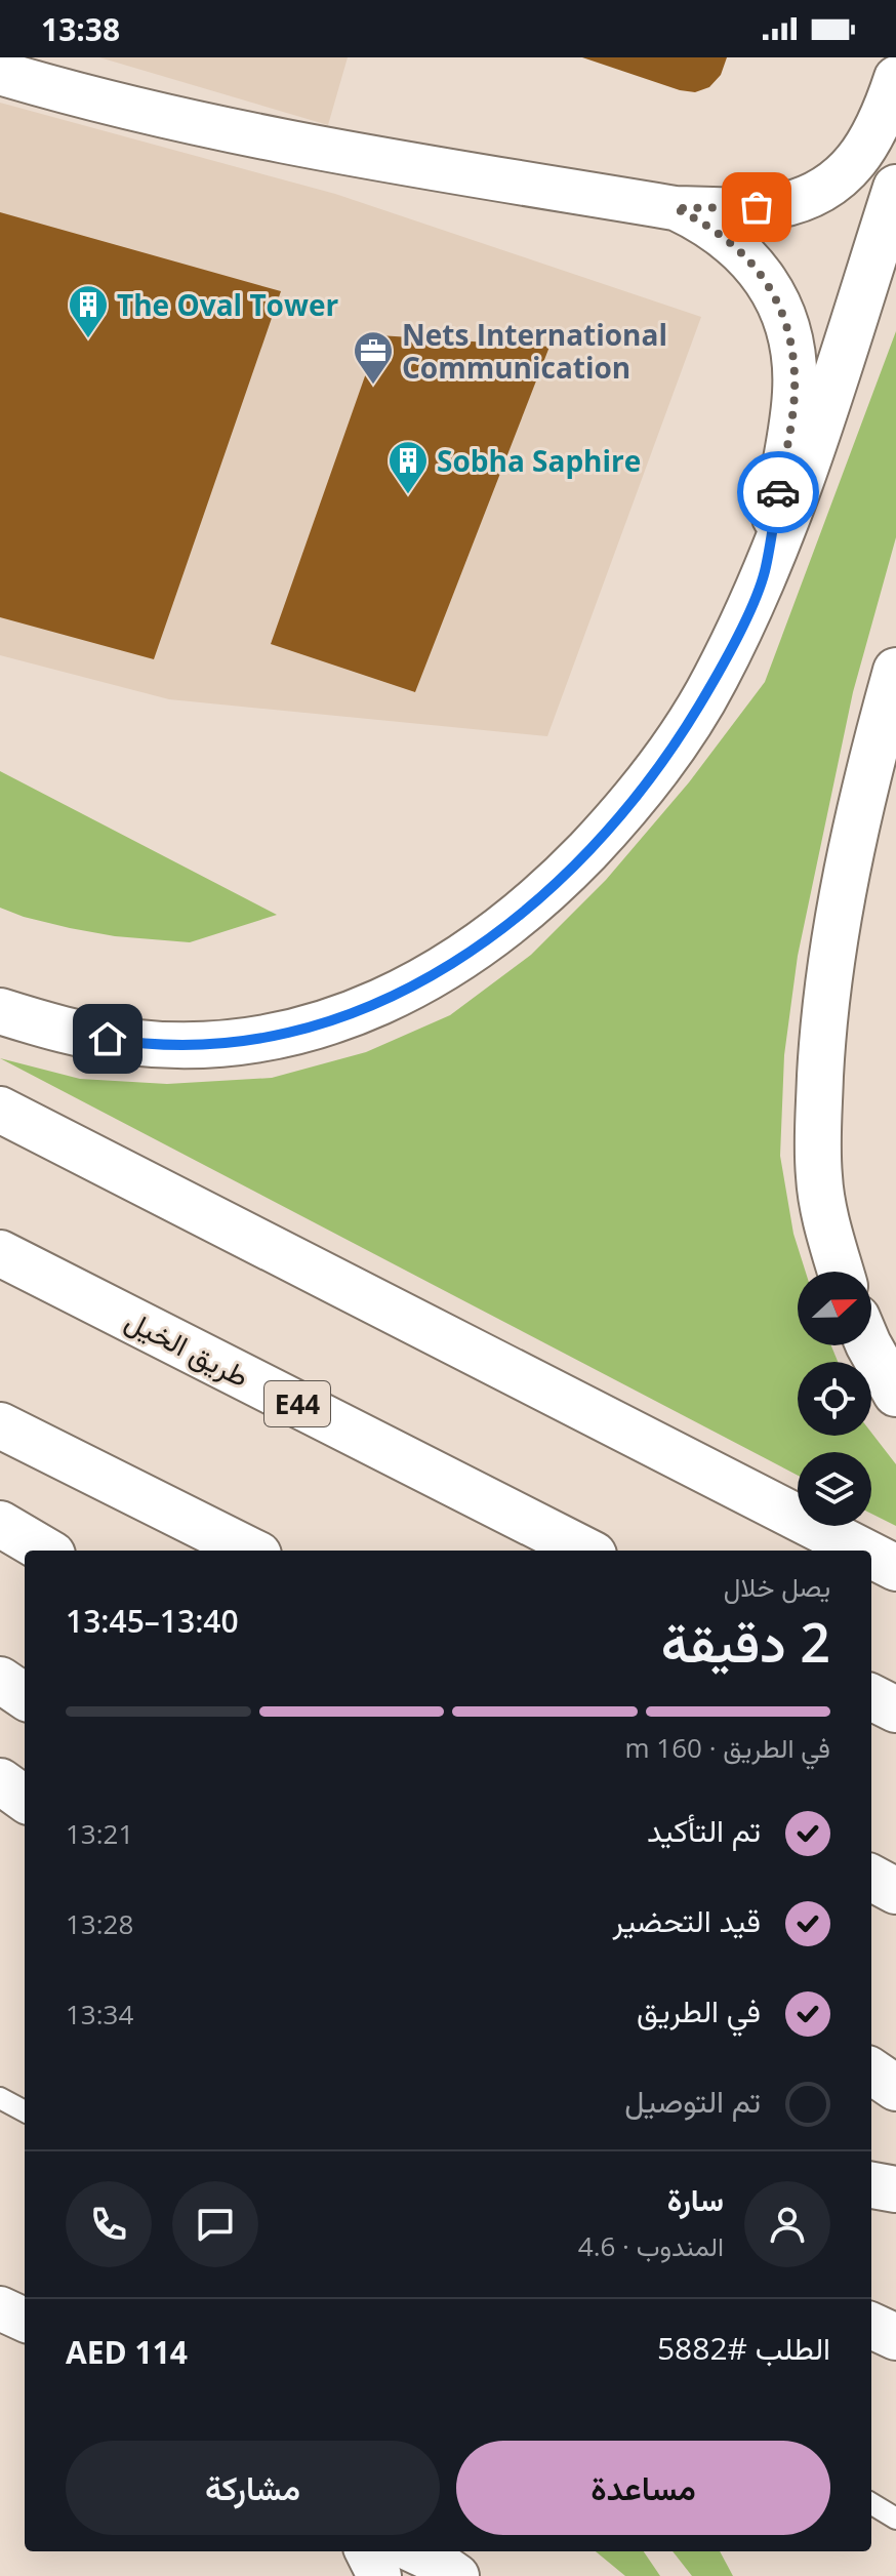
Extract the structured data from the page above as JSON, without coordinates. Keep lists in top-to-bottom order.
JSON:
{
  "streets": {
    "main road": ["طريق الخيل", "E44"]
  },
  "places": {
    "building": ["The Oval Tower", "Sobha Saphire"],
    "office": ["Nets International Communication"]
  },
  "north": "right",
  "page": {
    "status": "13:38",
    "heading": ["2 دقيقة", "يصل خلال", "13:40–13:45"],
    "panel": [
      "سارة",
      "المندوب · 4.6",
      "الطلب #5882",
      "AED 114"
    ],
    "bar": "في الطريق · 160 m",
    "list": [
      ["تم التأكيد", "13:21"],
      ["قيد التحضير", "13:28"],
      ["في الطريق", "13:34"],
      "تم التوصيل"
    ],
    "buttons": ["مساعدة", "مشاركة"]
  }
}
